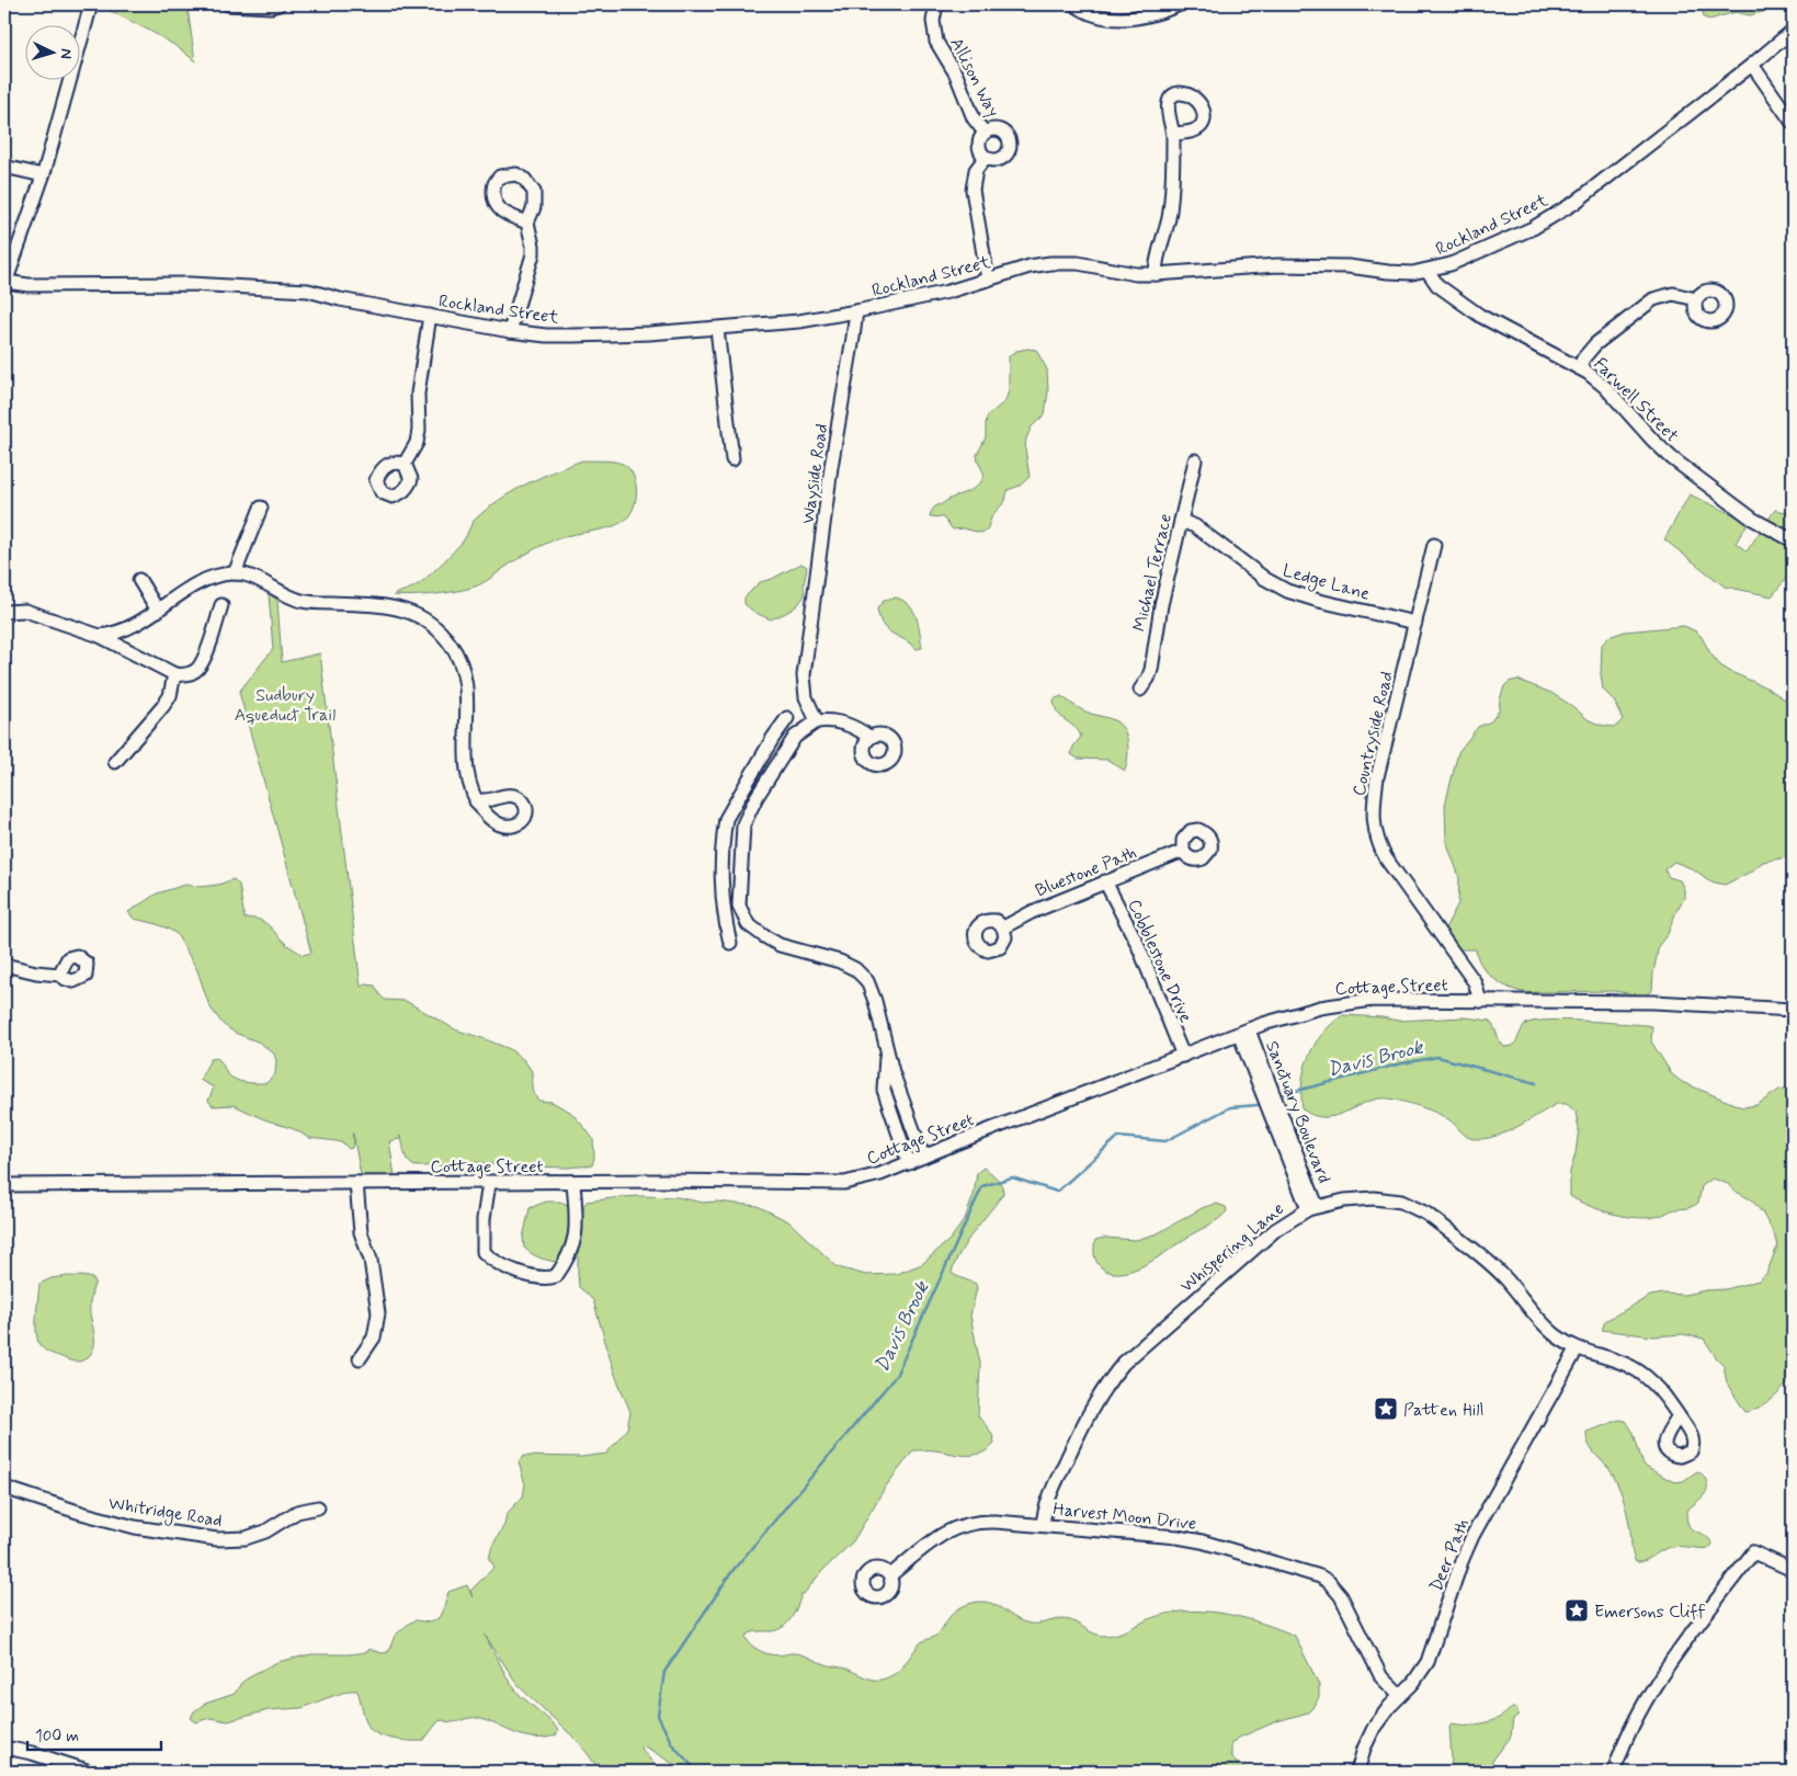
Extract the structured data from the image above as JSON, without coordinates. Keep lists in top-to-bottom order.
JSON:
{
  "streets": {
    "street": [
      "Allison Way",
      "Rockland Street",
      "Farwell Street",
      "Wayside Road",
      "Michael Terrace",
      "Ledge Lane",
      "Countryside Road",
      "Bluestone Path",
      "Cobblestone Drive",
      "Cottage Street",
      "Sanctuary Boulevard",
      "Whispering Lane",
      "Whitridge Road",
      "Harvest Moon Drive",
      "Deer Path"
    ]
  },
  "crossings": [
    ["Allison Way", "Rockland Street"],
    ["Rockland Street", "Farwell Street"],
    ["Rockland Street", "Wayside Road"],
    ["Michael Terrace", "Ledge Lane"],
    ["Ledge Lane", "Countryside Road"],
    ["Countryside Road", "Cottage Street"],
    ["Bluestone Path", "Cobblestone Drive"],
    ["Cobblestone Drive", "Cottage Street"],
    ["Cottage Street", "Sanctuary Boulevard"],
    ["Sanctuary Boulevard", "Whispering Lane"],
    ["Whispering Lane", "Harvest Moon Drive"],
    ["Whispering Lane", "Deer Path"],
    ["Harvest Moon Drive", "Deer Path"]
  ],
  "water": ["Davis Brook"],
  "parks": ["Sudbury Aqueduct Trail"],
  "places": {
    "place": ["Patten Hill", "Emersons Cliff"]
  },
  "scale_bar": "100 m",
  "north": "right"
}
